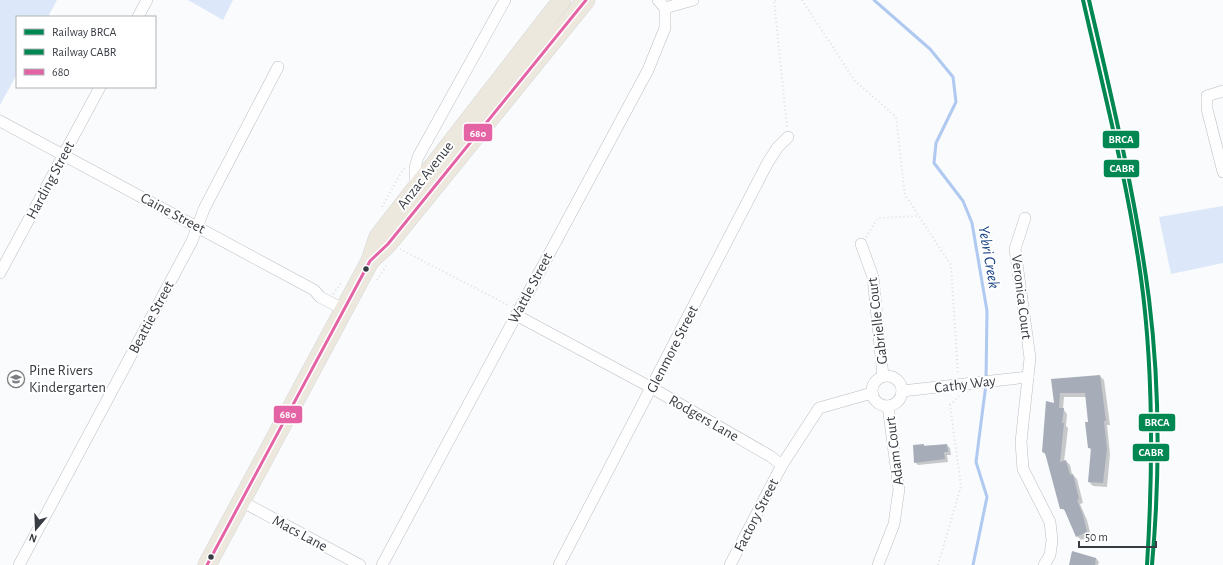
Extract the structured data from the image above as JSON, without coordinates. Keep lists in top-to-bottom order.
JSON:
{
  "streets": {
    "highway": ["Anzac Avenue"],
    "street": [
      "Harding Street",
      "Caine Street",
      "Wattle Street",
      "Veronica Court",
      "Beattie Street",
      "Gabrielle Court",
      "Glenmore Street",
      "Cathy Way",
      "Rodgers Lane",
      "Adam Court",
      "Factory Street",
      "Macs Lane"
    ]
  },
  "crossings": [
    ["Anzac Avenue", "Caine Street"],
    ["Anzac Avenue", "Macs Lane"],
    ["Harding Street", "Caine Street"],
    ["Caine Street", "Beattie Street"],
    ["Wattle Street", "Rodgers Lane"],
    ["Veronica Court", "Cathy Way"],
    ["Gabrielle Court", "Cathy Way"],
    ["Gabrielle Court", "Adam Court"],
    ["Glenmore Street", "Rodgers Lane"],
    ["Cathy Way", "Adam Court"],
    ["Rodgers Lane", "Factory Street"]
  ],
  "water": ["Yebri Creek"],
  "places": {
    "school or university": ["Pine Rivers Kindergarten"]
  },
  "lines": ["rail line BRCA", "rail line CABR", "transit line 680"],
  "legend": ["Railway BRCA", "Railway CABR", "680"],
  "scale_bar": "50 m",
  "north": "bottom"
}
